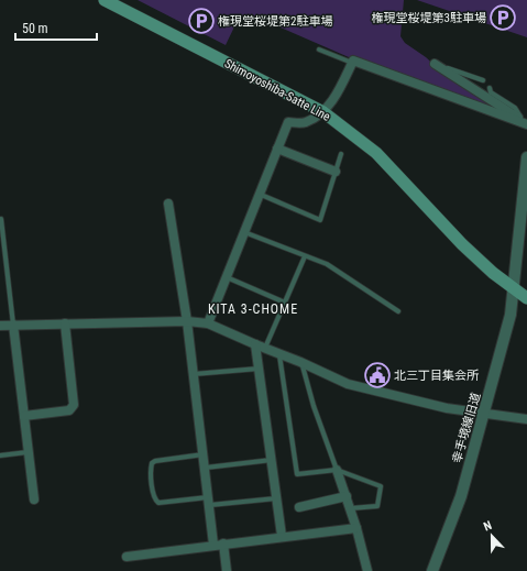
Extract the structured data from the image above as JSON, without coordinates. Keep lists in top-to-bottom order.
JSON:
{
  "streets": {
    "main road": ["Shimoyoshiba-Satte Line"],
    "street": ["幸手境線旧道"]
  },
  "crossings": [
    ["Shimoyoshiba-Satte Line", "幸手境線旧道"]
  ],
  "districts": ["KITA 3-CHOME"],
  "places": {
    "parking": ["権現堂桜堤第3駐車場", "権現堂桜堤第2駐車場"],
    "public building": ["北三丁目集会所"]
  },
  "scale_bar": "50 m",
  "north": "top"
}
